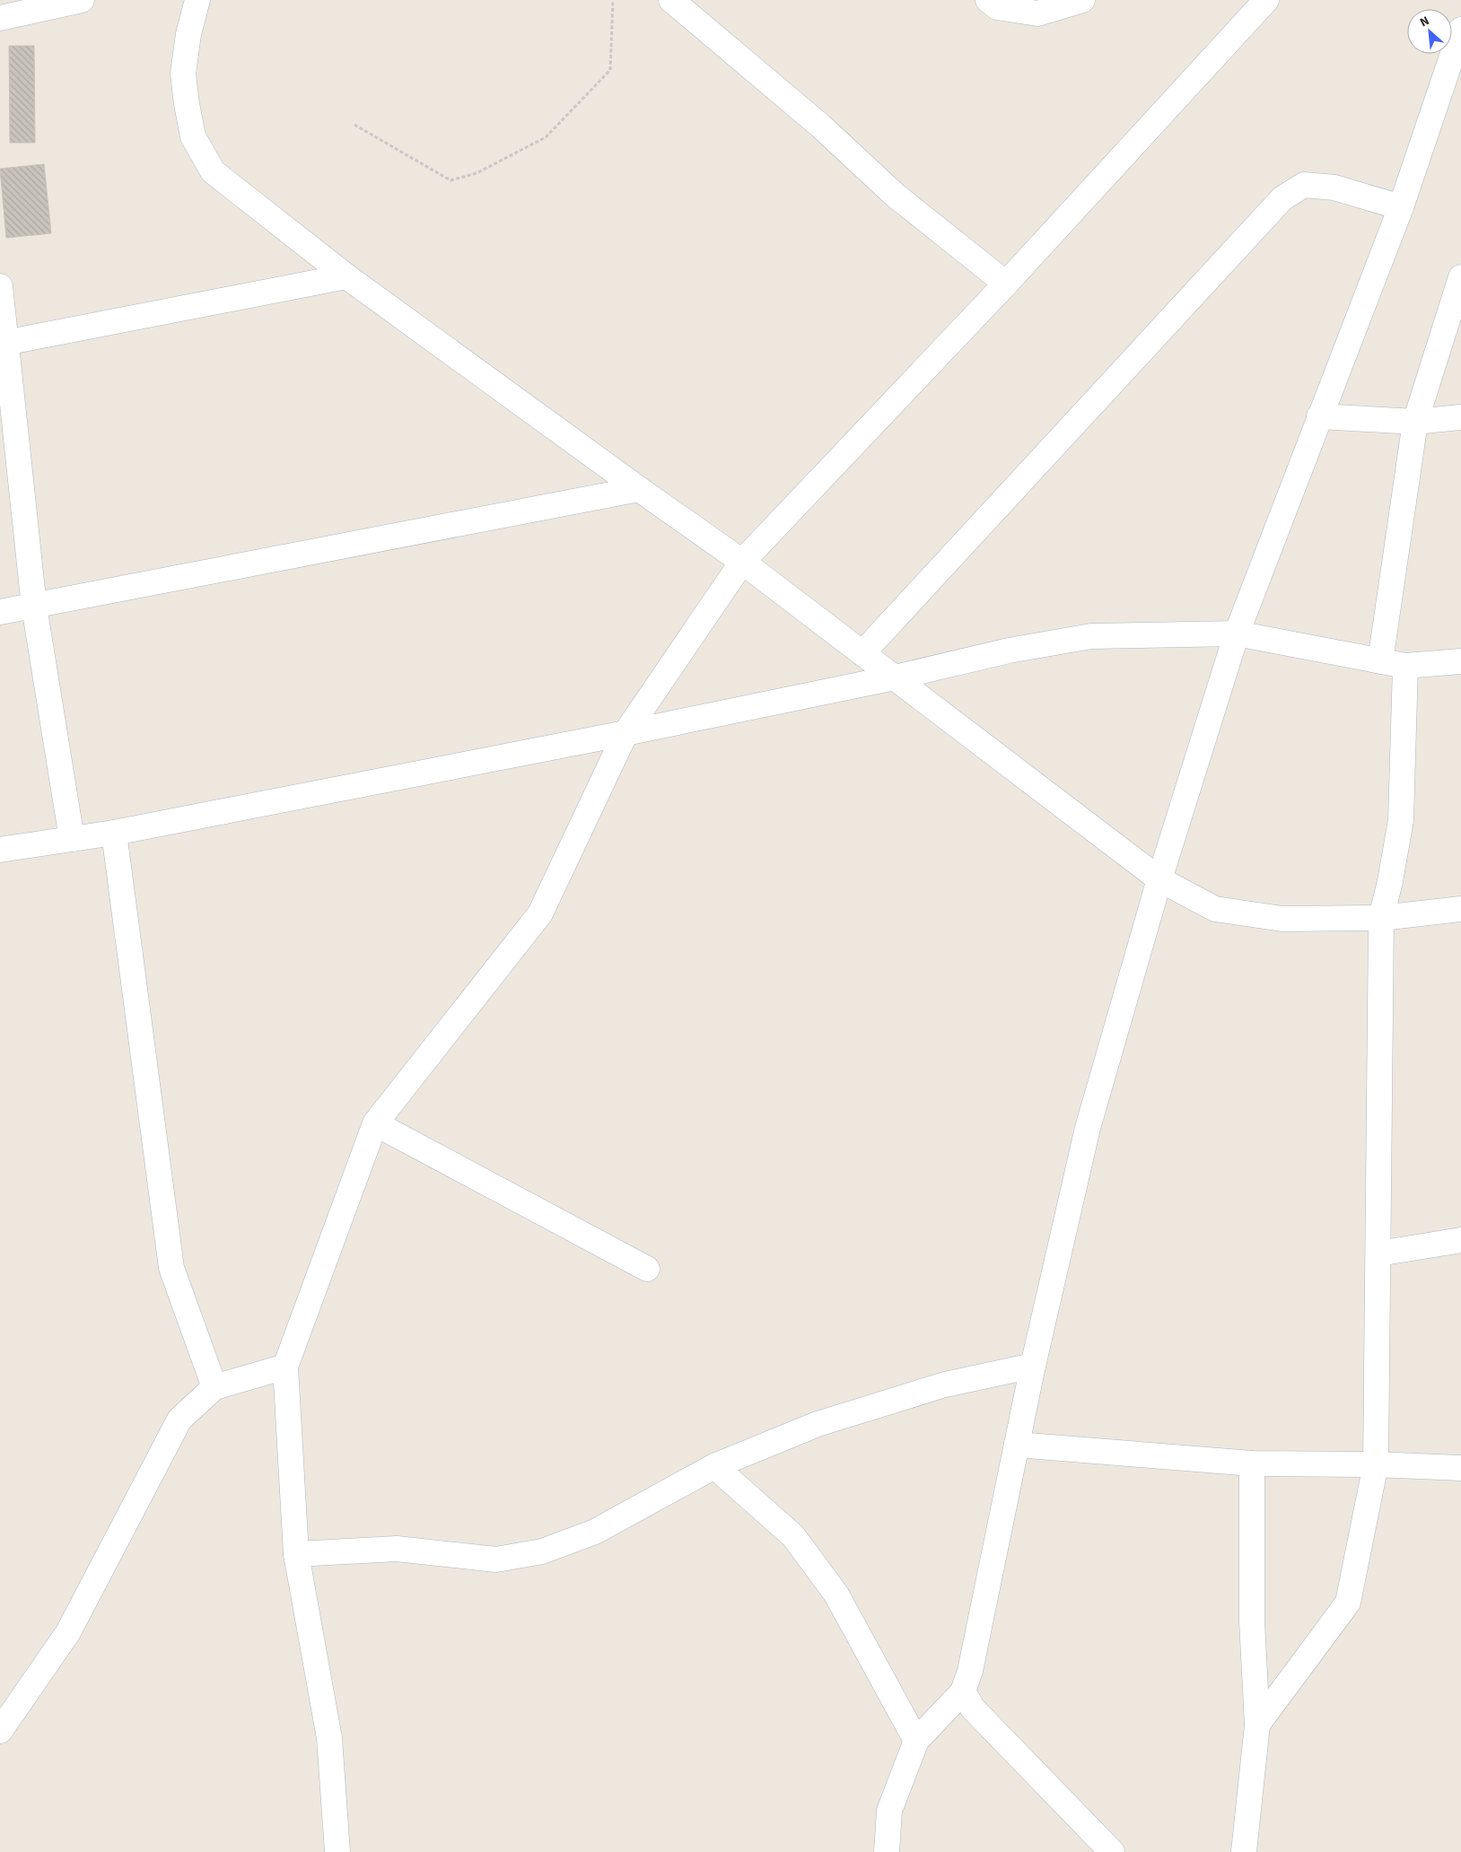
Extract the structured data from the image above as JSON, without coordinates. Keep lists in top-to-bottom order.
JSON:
{
  "north": "top left"
}
